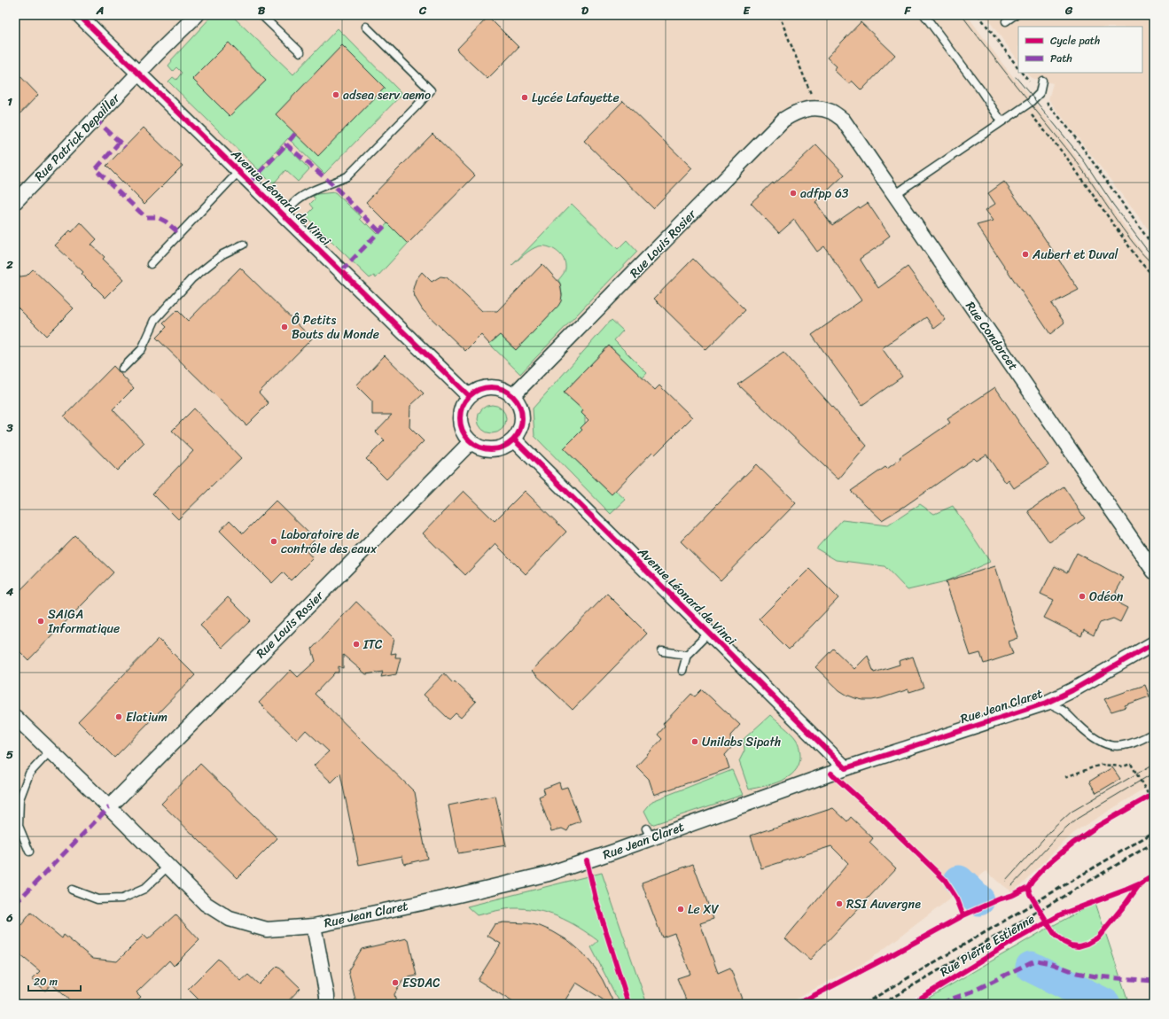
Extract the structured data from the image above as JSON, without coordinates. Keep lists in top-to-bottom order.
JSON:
{
  "streets": {
    "street": [
      "Rue Patrick Depailler",
      "Avenue Léonard de Vinci",
      "Rue Louis Rosier",
      "Rue Condorcet",
      "Rue Jean Claret"
    ],
    "cycle path": ["Rue Pierre Estienne"]
  },
  "crossings": [
    ["Rue Patrick Depailler", "Avenue Léonard de Vinci"],
    ["Avenue Léonard de Vinci", "Rue Louis Rosier"],
    ["Avenue Léonard de Vinci", "Rue Jean Claret"],
    ["Rue Louis Rosier", "Rue Condorcet"],
    ["Rue Louis Rosier", "Rue Jean Claret"]
  ],
  "places": [
    "adsea serv aemo",
    "Lycée Lafayette",
    "adfpp 63",
    "Aubert et Duval",
    "Ô Petits Bouts du Monde",
    "Laboratoire de contrôle des eaux",
    "Odéon",
    "SAIGA Informatique",
    "ITC",
    "Elatium",
    "Unilabs Sipath",
    "RSI Auvergne",
    "Le XV",
    "ESDAC"
  ],
  "legend": ["Cycle path", "Path"],
  "scale_bar": "20 m",
  "grid": {
    "columns": [
      "A",
      "B",
      "C",
      "D",
      "E",
      "F",
      "G"
    ],
    "rows": [
      "1",
      "2",
      "3",
      "4",
      "5",
      "6"
    ]
  }
}
